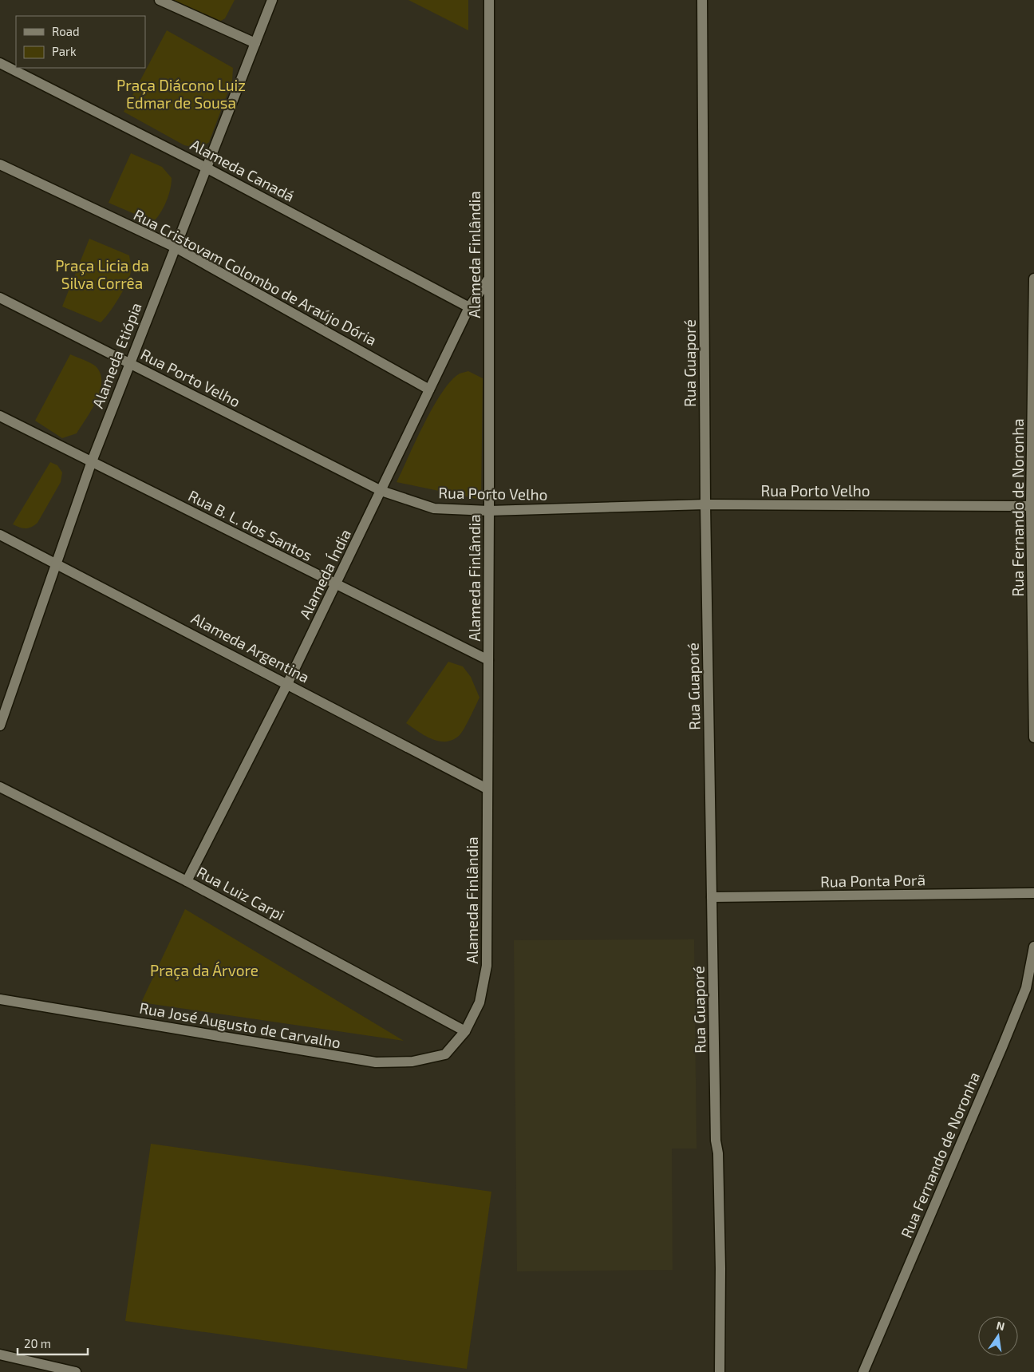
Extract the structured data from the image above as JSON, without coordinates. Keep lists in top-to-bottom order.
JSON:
{
  "streets": {
    "street": [
      "Alameda Canadá",
      "Alameda Finlândia",
      "Rua Cristovam Colombo de Araújo Dória",
      "Alameda Etiópia",
      "Rua Guaporé",
      "Rua Porto Velho",
      "Rua Fernando de Noronha",
      "Rua B. L. dos Santos",
      "Alameda Índia",
      "Alameda Argentina",
      "Rua Ponta Porã",
      "Rua Luiz Carpi",
      "Rua José Augusto de Carvalho"
    ]
  },
  "crossings": [
    ["Alameda Canadá", "Alameda Etiópia"],
    ["Alameda Canadá", "Alameda Índia"],
    ["Alameda Finlândia", "Rua Porto Velho"],
    ["Alameda Finlândia", "Rua B. L. dos Santos"],
    ["Alameda Finlândia", "Alameda Índia"],
    ["Alameda Finlândia", "Alameda Argentina"],
    ["Alameda Finlândia", "Rua Luiz Carpi"],
    ["Alameda Finlândia", "Rua José Augusto de Carvalho"],
    ["Rua Cristovam Colombo de Araújo Dória", "Alameda Etiópia"],
    ["Rua Cristovam Colombo de Araújo Dória", "Alameda Índia"],
    ["Alameda Etiópia", "Rua Porto Velho"],
    ["Alameda Etiópia", "Rua B. L. dos Santos"],
    ["Alameda Etiópia", "Alameda Argentina"],
    ["Rua Guaporé", "Rua Porto Velho"],
    ["Rua Guaporé", "Rua Ponta Porã"],
    ["Rua Porto Velho", "Rua Fernando de Noronha"],
    ["Rua Porto Velho", "Alameda Índia"],
    ["Rua B. L. dos Santos", "Alameda Índia"],
    ["Alameda Índia", "Alameda Argentina"],
    ["Alameda Índia", "Rua Luiz Carpi"],
    ["Rua Luiz Carpi", "Rua José Augusto de Carvalho"]
  ],
  "parks": ["Praça Diácono Luiz Edmar de Sousa", "Praça Licia da Silva Corrêa", "Praça da Árvore"],
  "legend": ["Road", "Park"],
  "scale_bar": "20 m",
  "north": "top"
}
